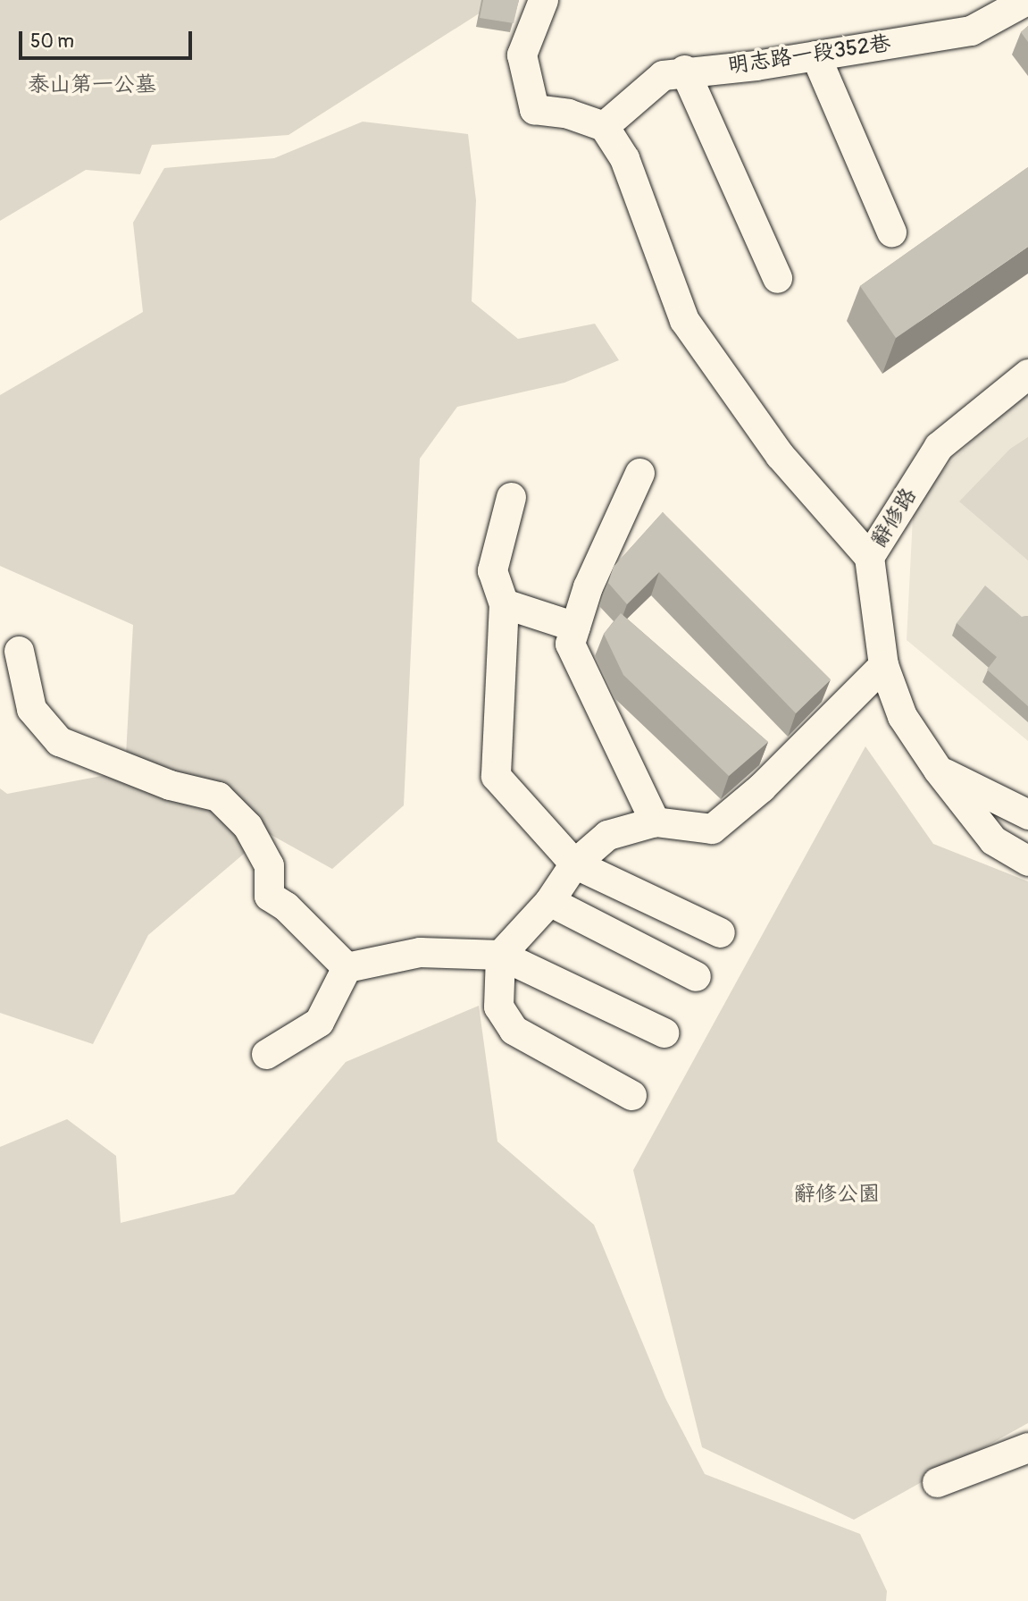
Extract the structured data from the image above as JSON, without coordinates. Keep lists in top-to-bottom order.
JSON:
{
  "streets": {
    "street": ["明志路一段352巷", "辭修路"]
  },
  "parks": ["泰山第一公墓", "辭修公園"],
  "scale_bar": "50 m"
}
